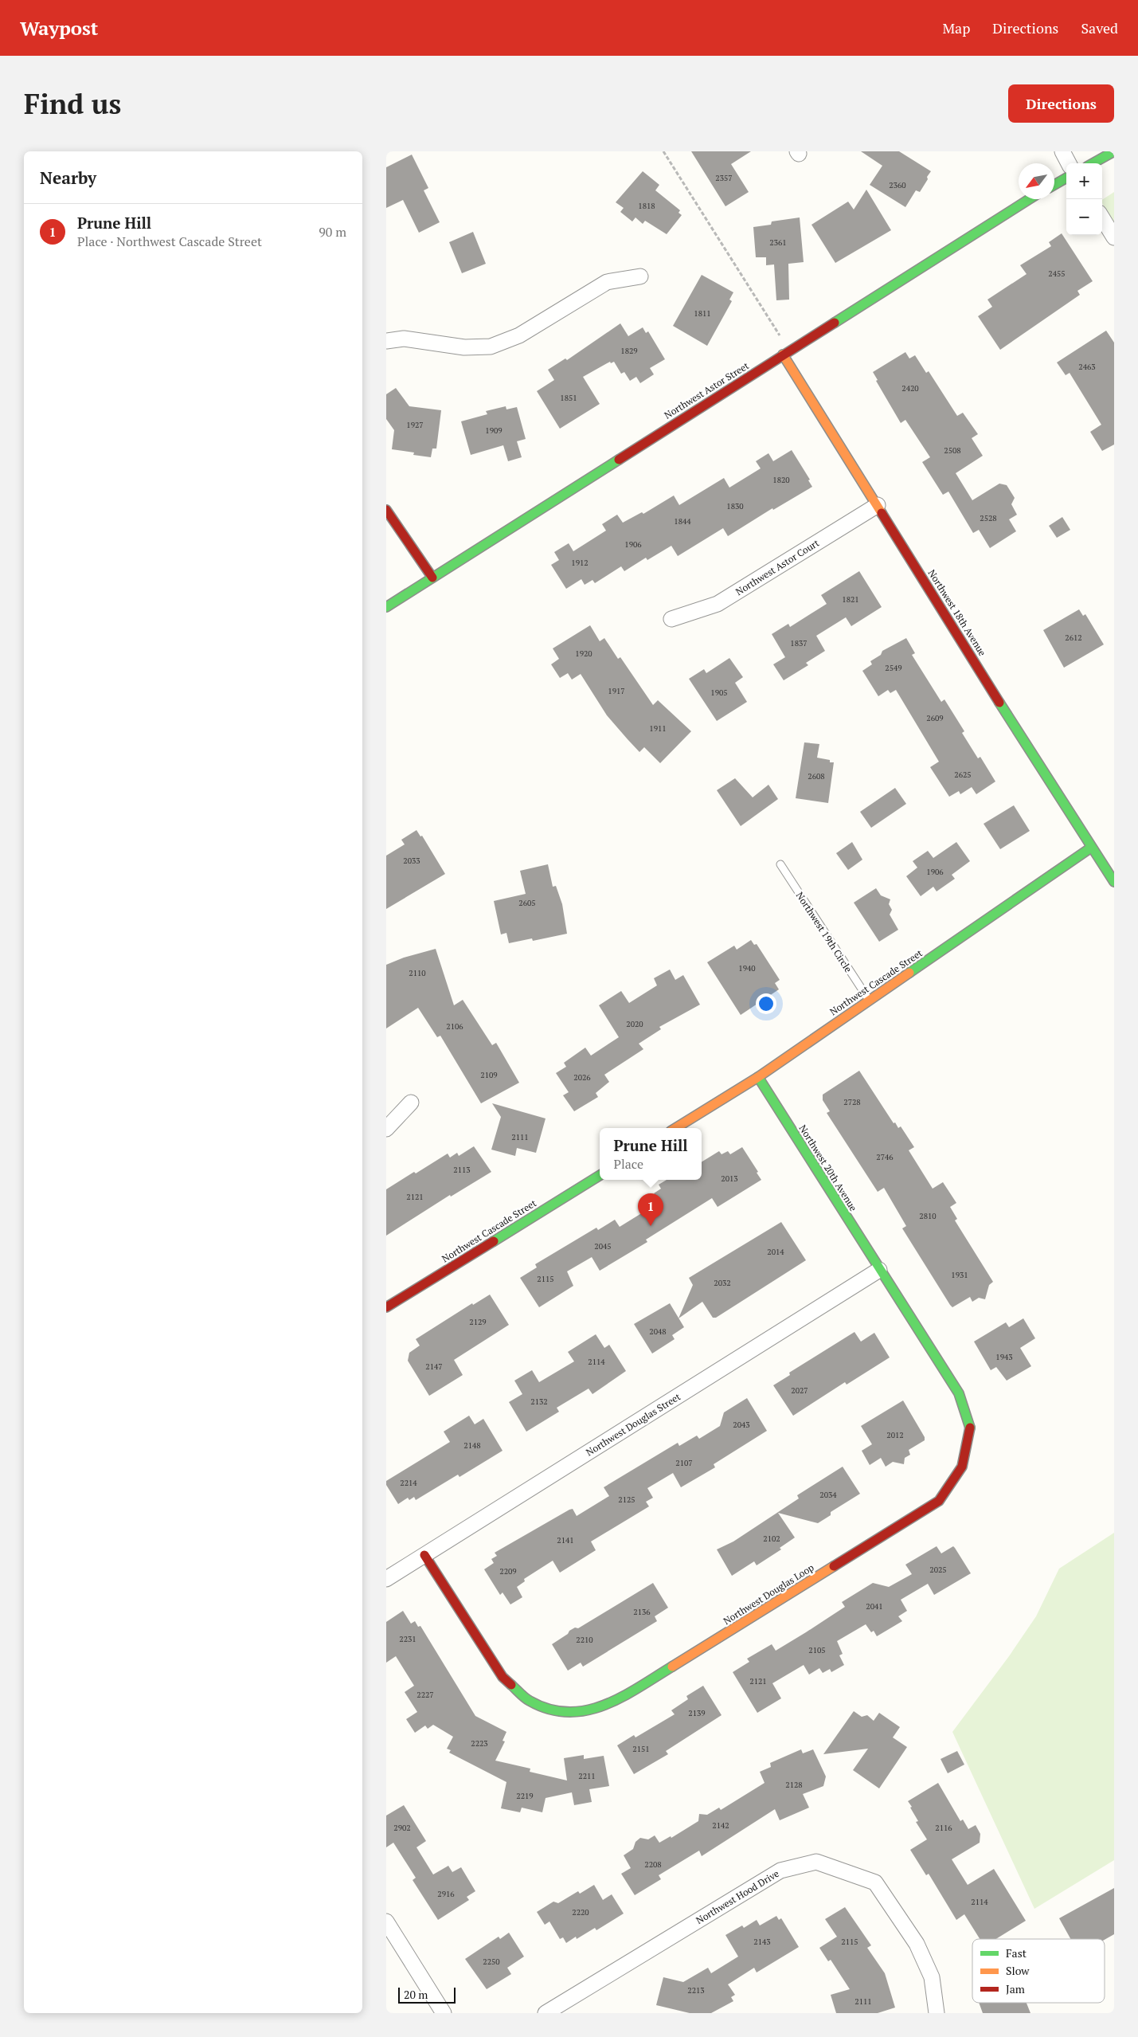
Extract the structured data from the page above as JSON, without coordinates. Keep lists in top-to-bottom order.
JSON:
{
  "streets": {
    "street": [
      "Northwest Astor Street",
      "Northwest Astor Court",
      "Northwest 18th Avenue",
      "Northwest Cascade Street",
      "Northwest 20th Avenue",
      "Northwest Douglas Street",
      "Northwest Douglas Loop",
      "Northwest Hood Drive"
    ],
    "lane": ["Northwest 19th Circle"]
  },
  "crossings": [
    ["Northwest Astor Street", "Northwest 18th Avenue"],
    ["Northwest Astor Court", "Northwest 18th Avenue"],
    ["Northwest 18th Avenue", "Northwest Cascade Street"],
    ["Northwest 19th Circle", "Northwest Cascade Street"],
    ["Northwest Cascade Street", "Northwest 20th Avenue"],
    ["Northwest 20th Avenue", "Northwest Douglas Street"],
    ["Northwest 20th Avenue", "Northwest Douglas Loop"],
    ["Northwest Douglas Street", "Northwest Douglas Loop"]
  ],
  "house_numbers": [
    "2357",
    "2360",
    "1818",
    "2361",
    "2455",
    "1811",
    "1829",
    "2463",
    "2420",
    "1851",
    "1927",
    "1909",
    "2508",
    "1820",
    "1830",
    "2528",
    "1844",
    "1906",
    "1912",
    "1821",
    "2612",
    "1837",
    "1920",
    "2549",
    "1917",
    "1905",
    "2609",
    "1911",
    "2625",
    "2608",
    "2033",
    "1906",
    "2605",
    "1940",
    "2110",
    "2020",
    "2106",
    "2109",
    "2026",
    "2728",
    "2111",
    "2746",
    "2113",
    "2013",
    "2121",
    "2810",
    "2045",
    "2014",
    "1931",
    "2115",
    "2032",
    "2129",
    "2048",
    "1943",
    "2114",
    "2147",
    "2027",
    "2132",
    "2043",
    "2012",
    "2148",
    "2107",
    "2214",
    "2034",
    "2125",
    "2102",
    "2141",
    "2025",
    "2209",
    "2041",
    "2136",
    "2231",
    "2210",
    "2105",
    "2121",
    "2227",
    "2139",
    "2223",
    "2151",
    "2211",
    "2128",
    "2219",
    "2142",
    "2902",
    "2116",
    "2208",
    "2916",
    "2114",
    "2220",
    "2143",
    "2115",
    "2250",
    "2213",
    "2111"
  ],
  "legend": ["Fast", "Slow", "Jam"],
  "scale_bar": "20 m",
  "north": "bottom left",
  "page": {
    "header": "Waypost",
    "nav": ["Map", "Directions", "Saved"],
    "buttons": "Directions",
    "title": "Find us",
    "heading": "Nearby",
    "map_buttons": ["+", "−"],
    "list": [
      {
        "mark": "1",
        "name": "Prune Hill",
        "note": "Place · Northwest Cascade Street",
        "value": "90 m"
      }
    ],
    "popup": ["Prune Hill", "Place"],
    "pins": "1",
    "scale": "20 m"
  }
}
